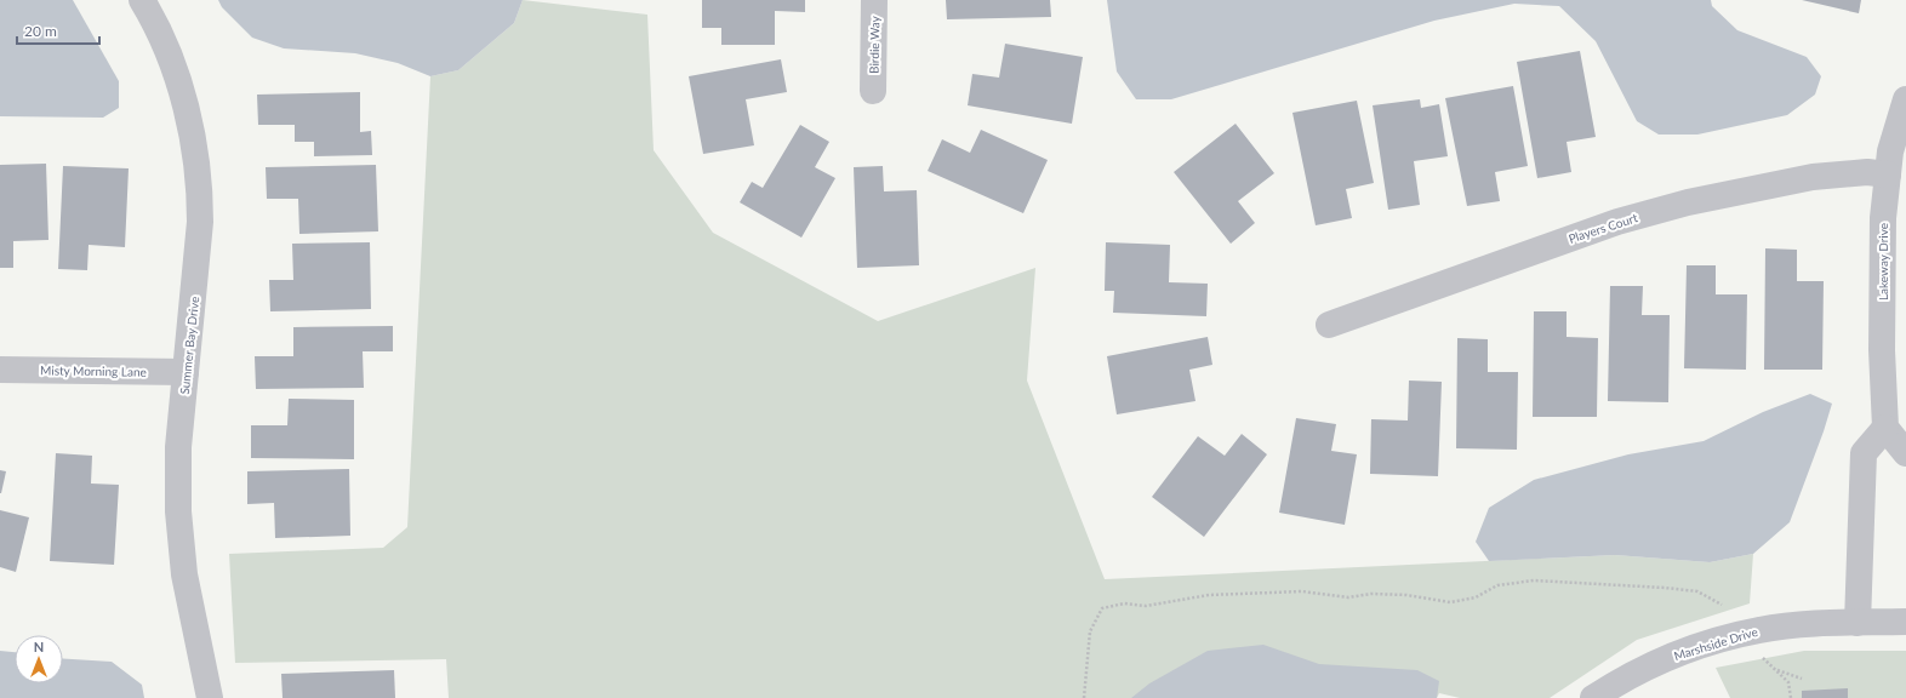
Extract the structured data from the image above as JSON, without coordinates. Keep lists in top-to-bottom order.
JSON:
{
  "streets": {
    "street": [
      "Birdie Way",
      "Players Court",
      "Lakeway Drive",
      "Summer Bay Drive",
      "Misty Morning Lane",
      "Marshside Drive"
    ]
  },
  "crossings": [
    ["Players Court", "Lakeway Drive"],
    ["Summer Bay Drive", "Misty Morning Lane"]
  ],
  "scale_bar": "20 m",
  "north": "top"
}
